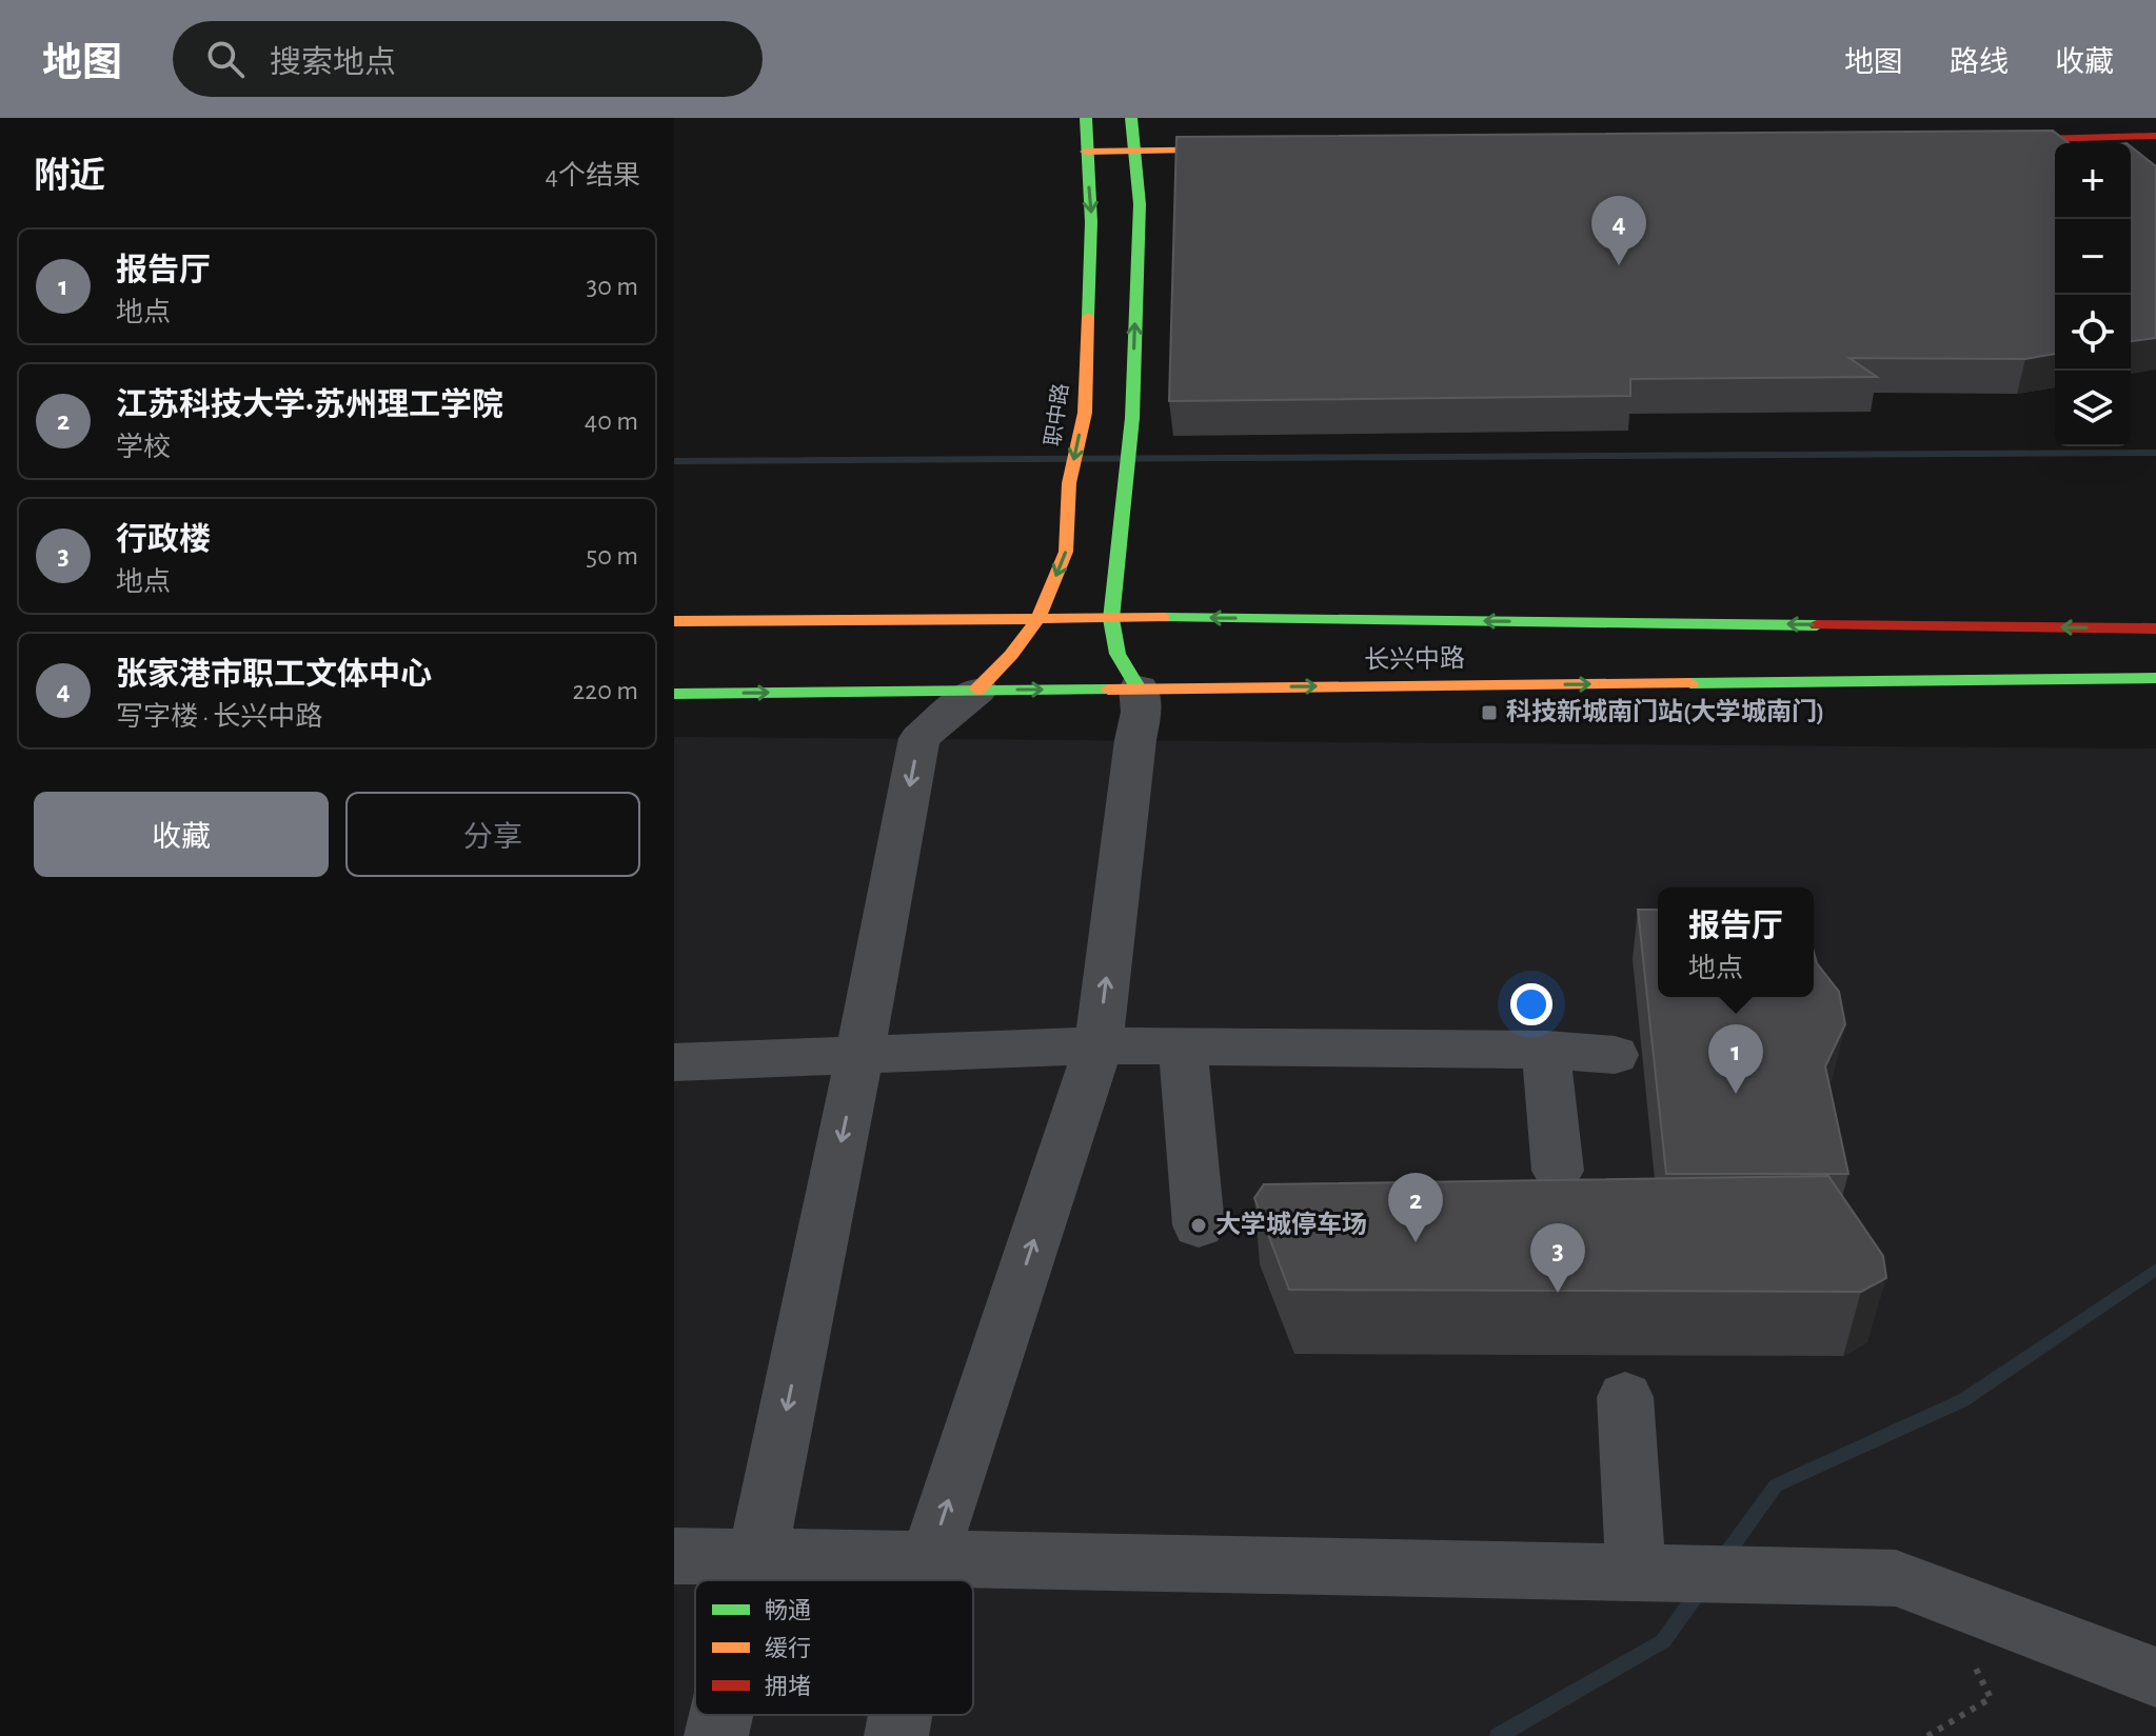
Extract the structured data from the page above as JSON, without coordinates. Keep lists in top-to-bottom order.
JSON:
{
  "streets": {
    "street": ["职中路", "长兴中路"]
  },
  "crossings": [
    ["职中路", "长兴中路"]
  ],
  "places": {
    "transit": ["科技新城南门站(大学城南门)"],
    "other": ["大学城停车场"]
  },
  "legend": ["畅通", "缓行", "拥堵"],
  "page": {
    "header": "地图",
    "search": "搜索地点",
    "nav": ["地图", "路线", "收藏"],
    "heading": ["附近", "4个结果"],
    "map_buttons": ["+", "−"],
    "pins": [
      "4",
      "1",
      "2",
      "3"
    ],
    "list": [
      {
        "mark": "1",
        "name": "报告厅",
        "note": "地点",
        "value": "30 m"
      },
      {
        "mark": "2",
        "name": "江苏科技大学•苏州理工学院",
        "note": "学校",
        "value": "40 m"
      },
      {
        "mark": "3",
        "name": "行政楼",
        "note": "地点",
        "value": "50 m"
      },
      {
        "mark": "4",
        "name": "张家港市职工文体中心",
        "note": "写字楼 · 长兴中路",
        "value": "220 m"
      }
    ],
    "buttons": ["收藏", "分享"],
    "popup": ["报告厅", "地点"]
  }
}
